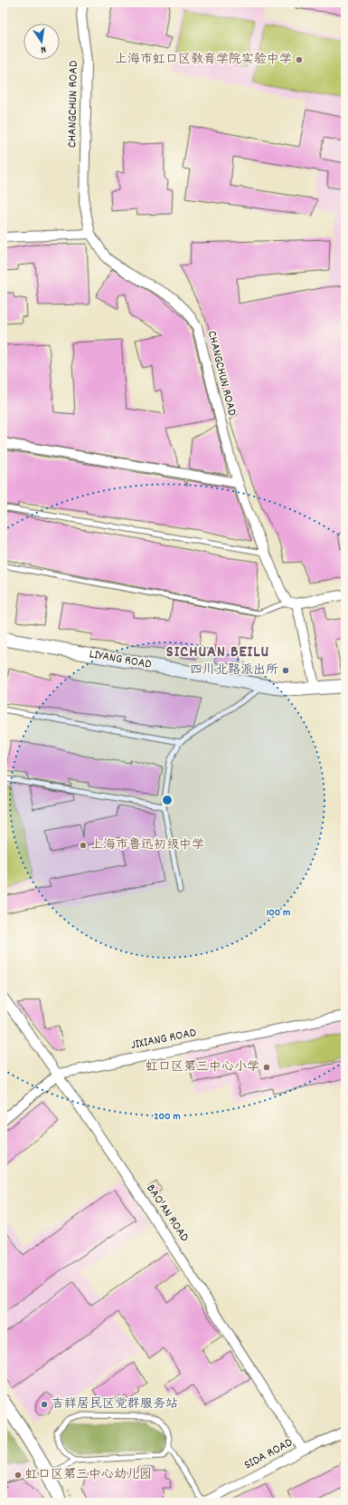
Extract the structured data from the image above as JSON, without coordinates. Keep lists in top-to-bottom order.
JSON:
{
  "streets": {
    "street": [
      "CHANGCHUN ROAD",
      "LIYANG ROAD",
      "JIXIANG ROAD",
      "BAO'AN ROAD",
      "SIDA ROAD"
    ]
  },
  "crossings": [
    ["CHANGCHUN ROAD", "LIYANG ROAD"],
    ["JIXIANG ROAD", "BAO'AN ROAD"],
    ["BAO'AN ROAD", "SIDA ROAD"]
  ],
  "districts": ["SICHUAN BEILU"],
  "places": [
    "上海市虹口区教育学院实验中学",
    "四川北路派出所",
    "上海市鲁迅初级中学",
    "虹口区第三中心小学",
    "吉祥居民区党群服务站",
    "虹口区第三中心幼儿园"
  ],
  "north": "bottom",
  "rings": ["100 m", "200 m"]
}
